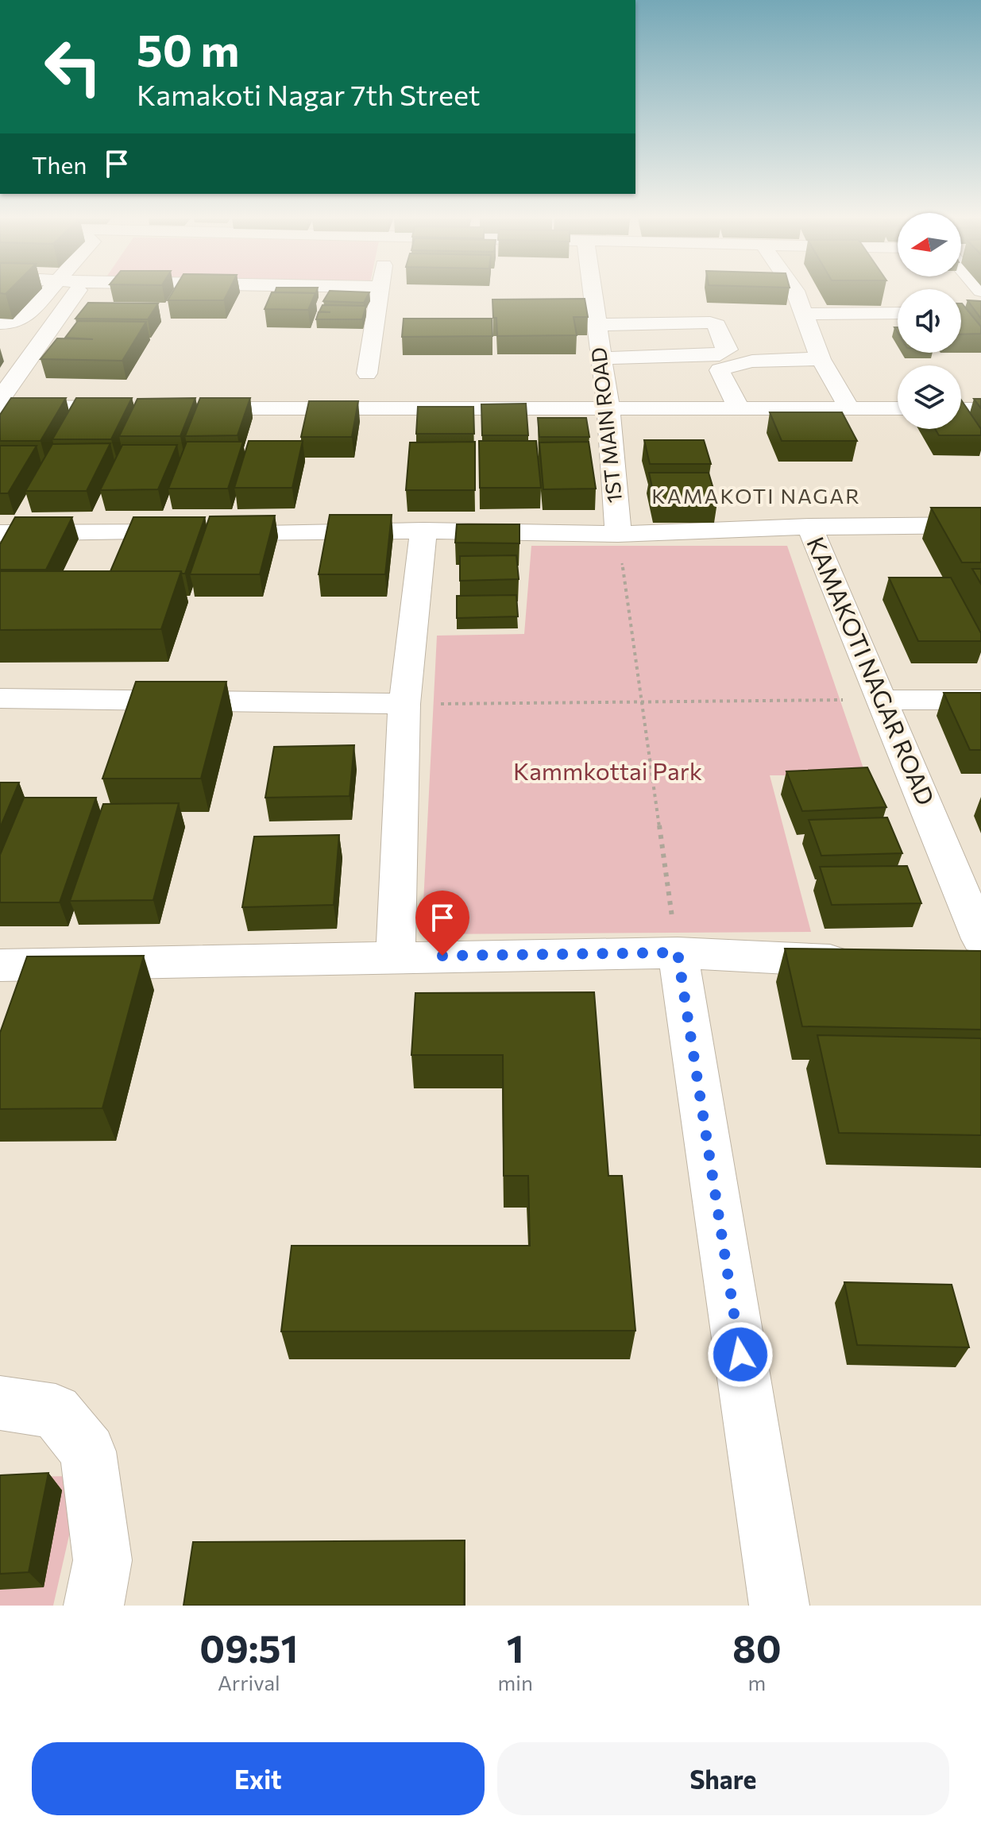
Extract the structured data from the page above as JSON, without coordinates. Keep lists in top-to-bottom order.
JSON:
{
  "streets": {
    "street": ["1ST MAIN ROAD", "KAMAKOTI NAGAR ROAD"]
  },
  "districts": ["KAMAKOTI NAGAR"],
  "parks": ["Kammkottai Park"],
  "north": "left",
  "page": {
    "turn": ["50 m", "Kamakoti Nagar 7th Street"],
    "then": "Then",
    "eta": [
      "09:51",
      "Arrival",
      "1",
      "min",
      "80",
      "m"
    ],
    "buttons": ["Exit", "Share"]
  }
}
